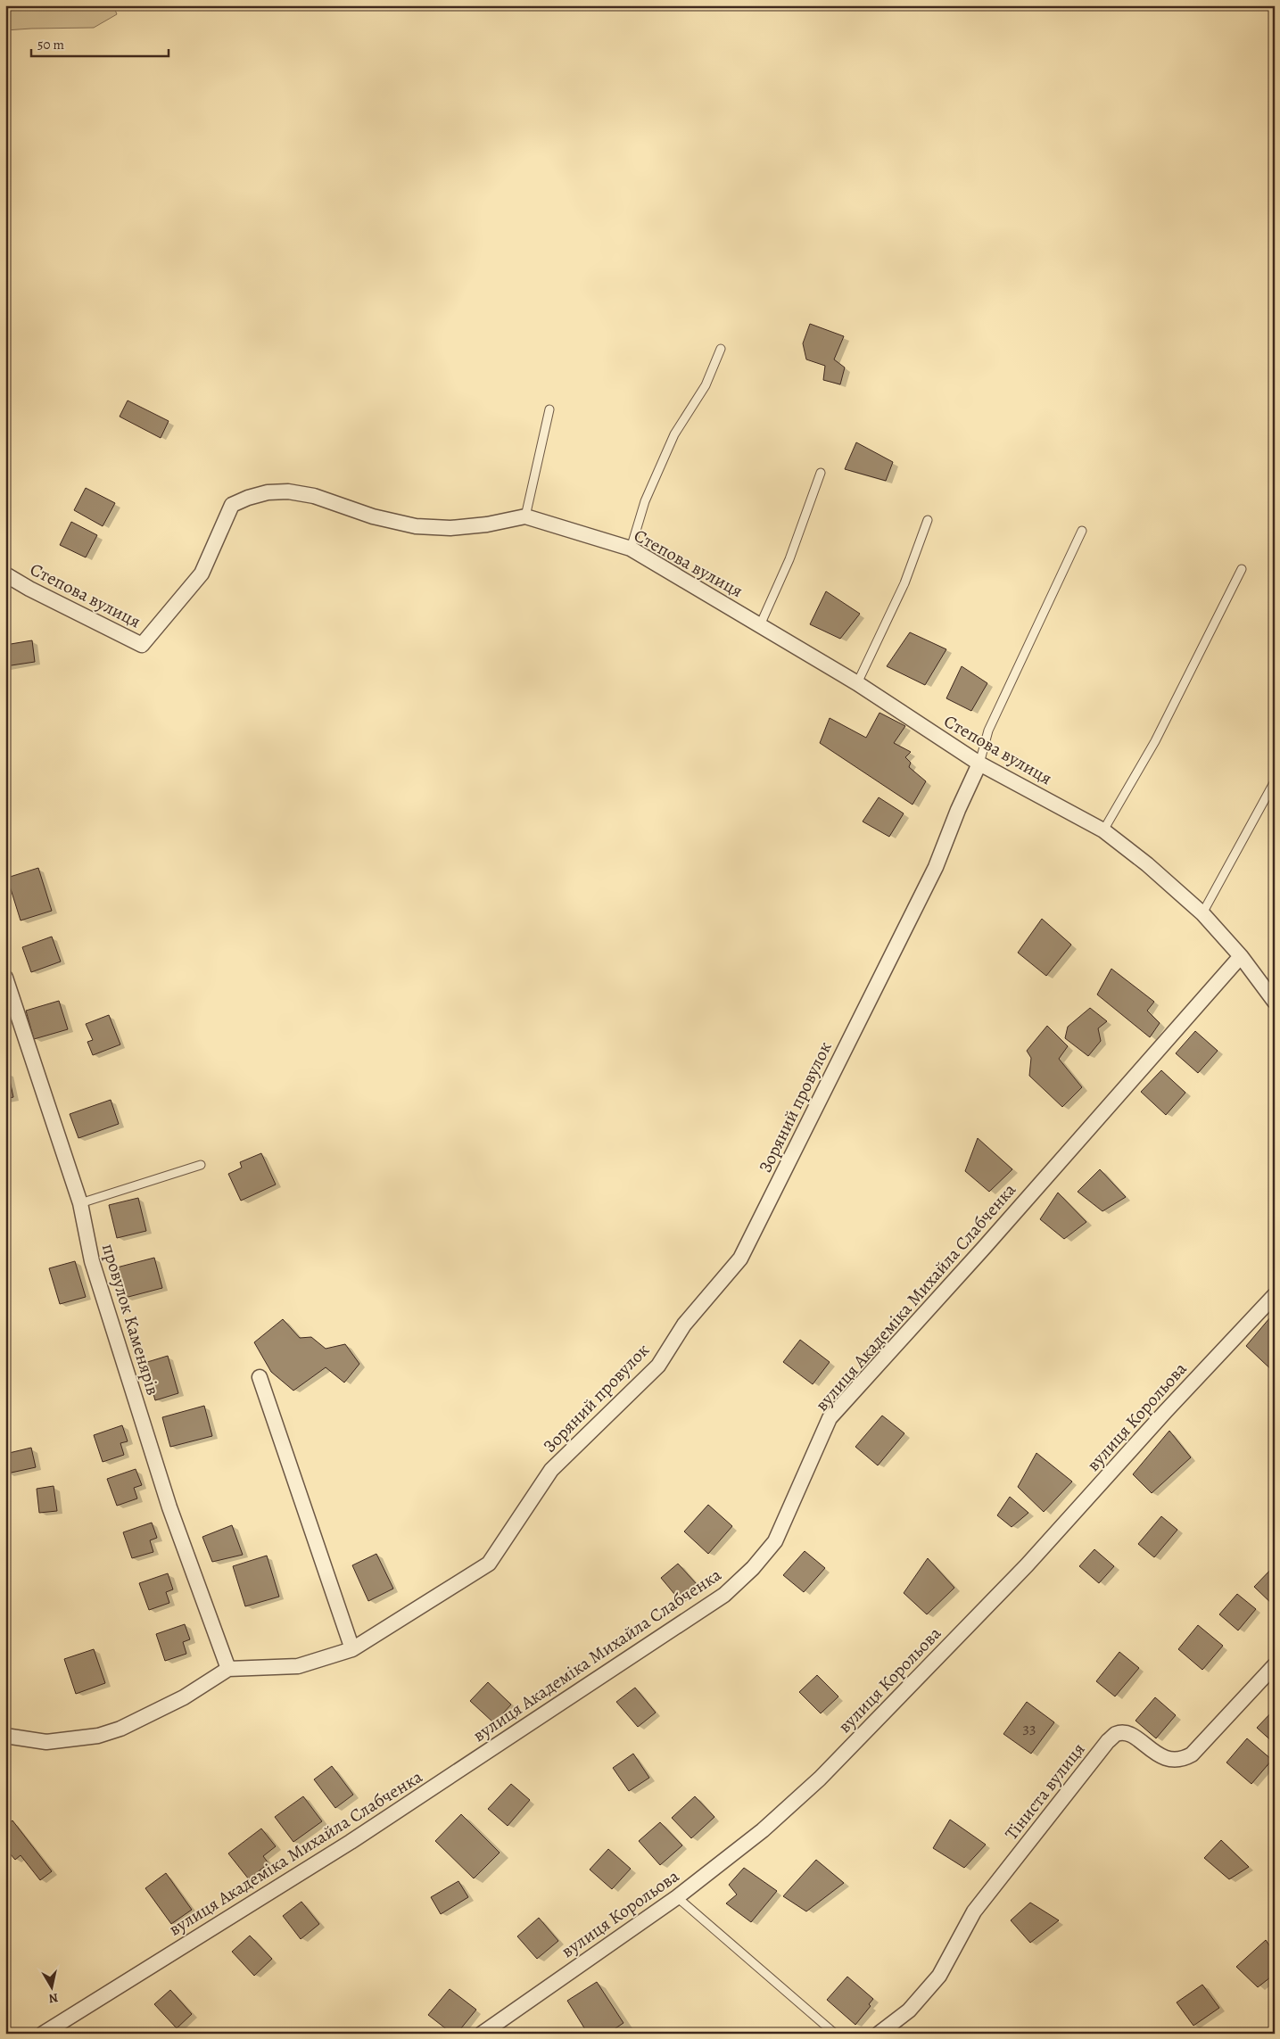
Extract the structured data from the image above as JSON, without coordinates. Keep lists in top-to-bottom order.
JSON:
{
  "streets": {
    "street": [
      "Степова вулиця",
      "Зоряний провулок",
      "вулиця Академіка Михайла Слабченка",
      "провулок Каменярів",
      "вулиця Корольова",
      "Тіниста вулиця"
    ]
  },
  "crossings": [
    ["Степова вулиця", "Зоряний провулок"],
    ["Степова вулиця", "вулиця Академіка Михайла Слабченка"],
    ["Зоряний провулок", "провулок Каменярів"]
  ],
  "house_numbers": ["33"],
  "scale_bar": "50 m",
  "north": "bottom"
}
